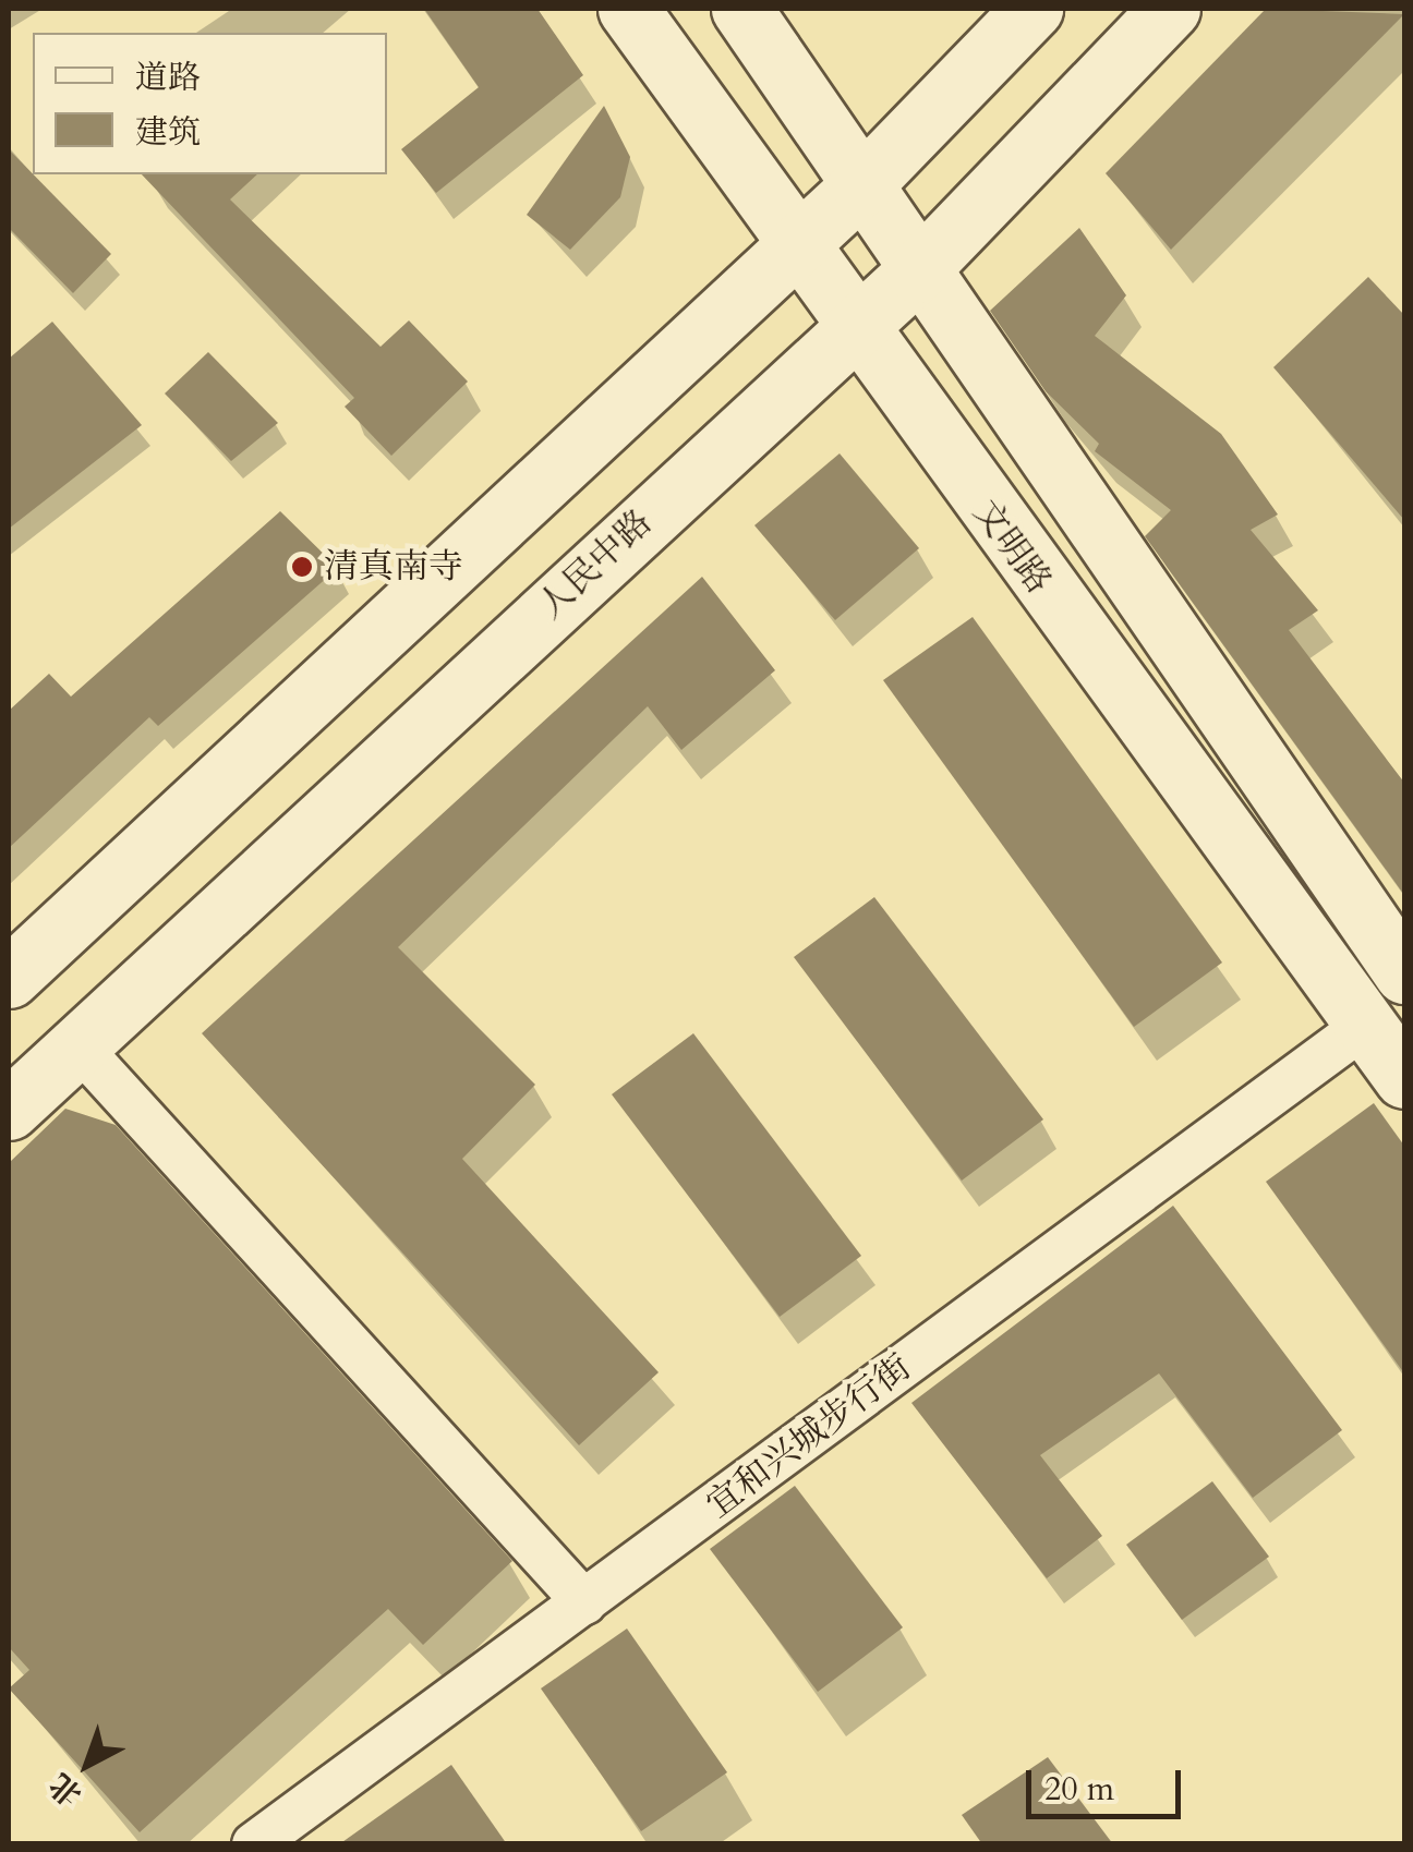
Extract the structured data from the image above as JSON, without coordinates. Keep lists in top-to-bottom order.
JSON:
{
  "streets": {
    "main road": ["文明路", "人民中路"],
    "street": ["宜和兴城步行街"]
  },
  "crossings": [
    ["文明路", "人民中路"],
    ["文明路", "宜和兴城步行街"]
  ],
  "places": ["清真南寺"],
  "legend": ["道路", "建筑"],
  "scale_bar": "20 m",
  "north": "bottom left"
}
